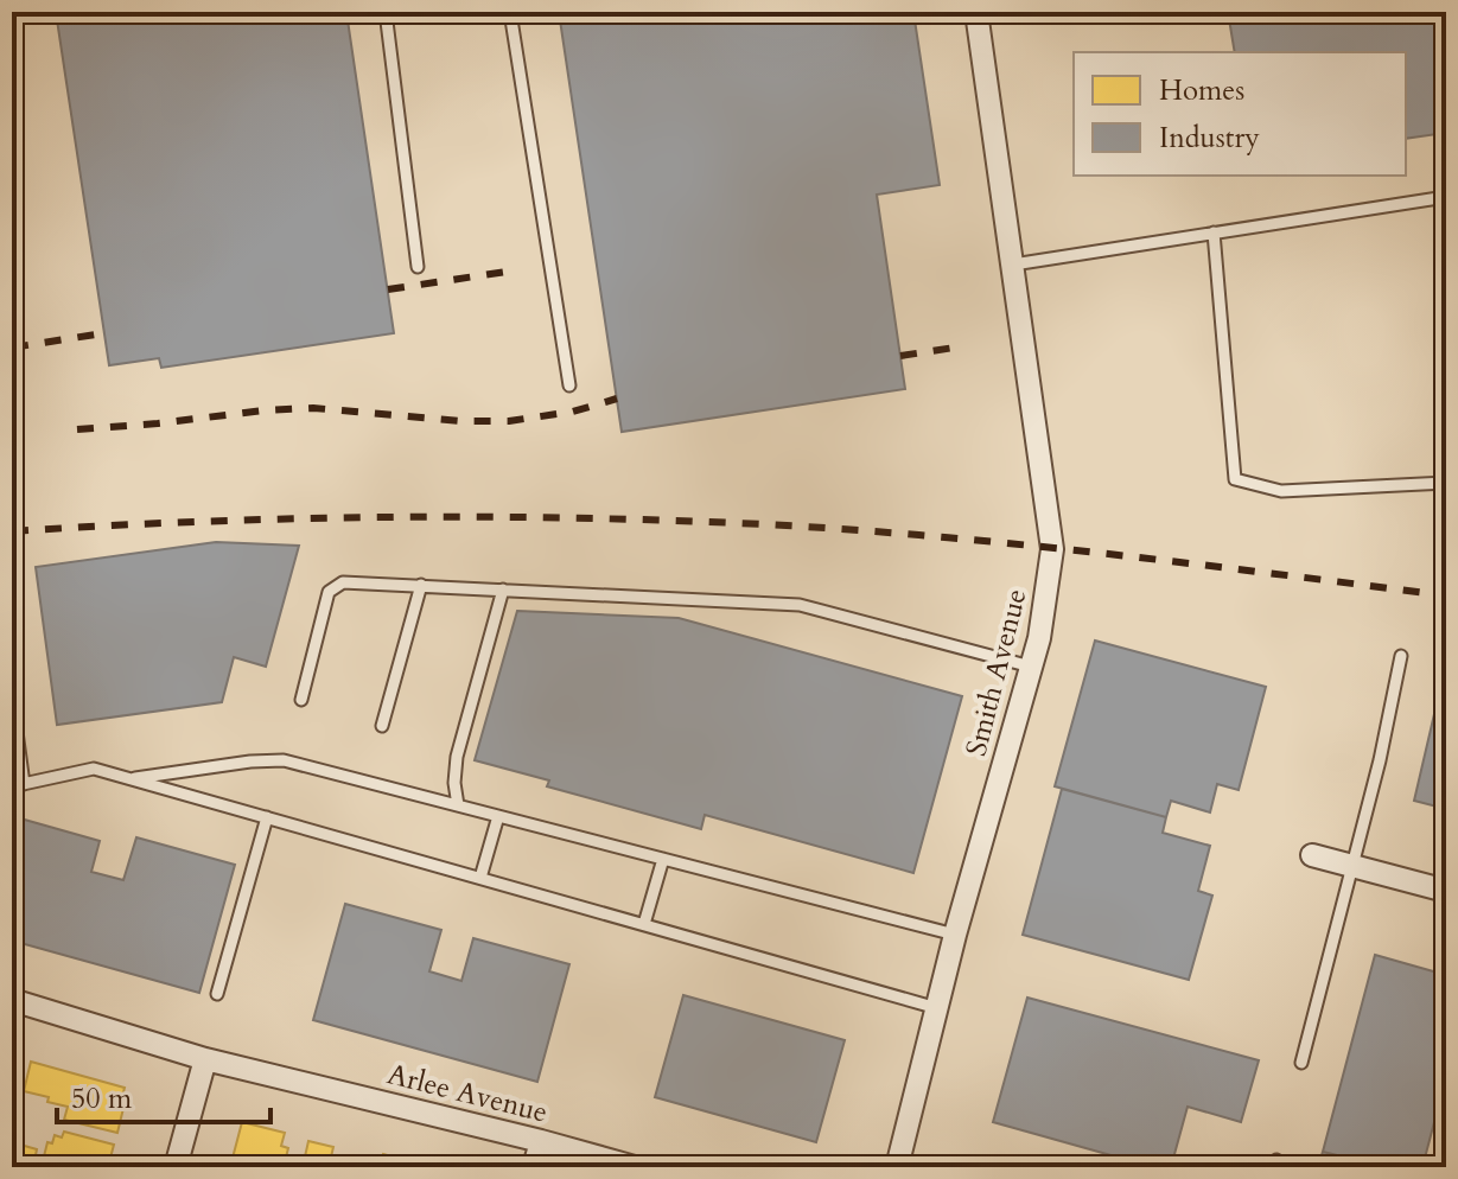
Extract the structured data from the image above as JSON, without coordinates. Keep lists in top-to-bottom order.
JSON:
{
  "streets": {
    "street": ["Smith Avenue", "Arlee Avenue"]
  },
  "legend": ["Homes", "Industry"],
  "scale_bar": "50 m"
}
